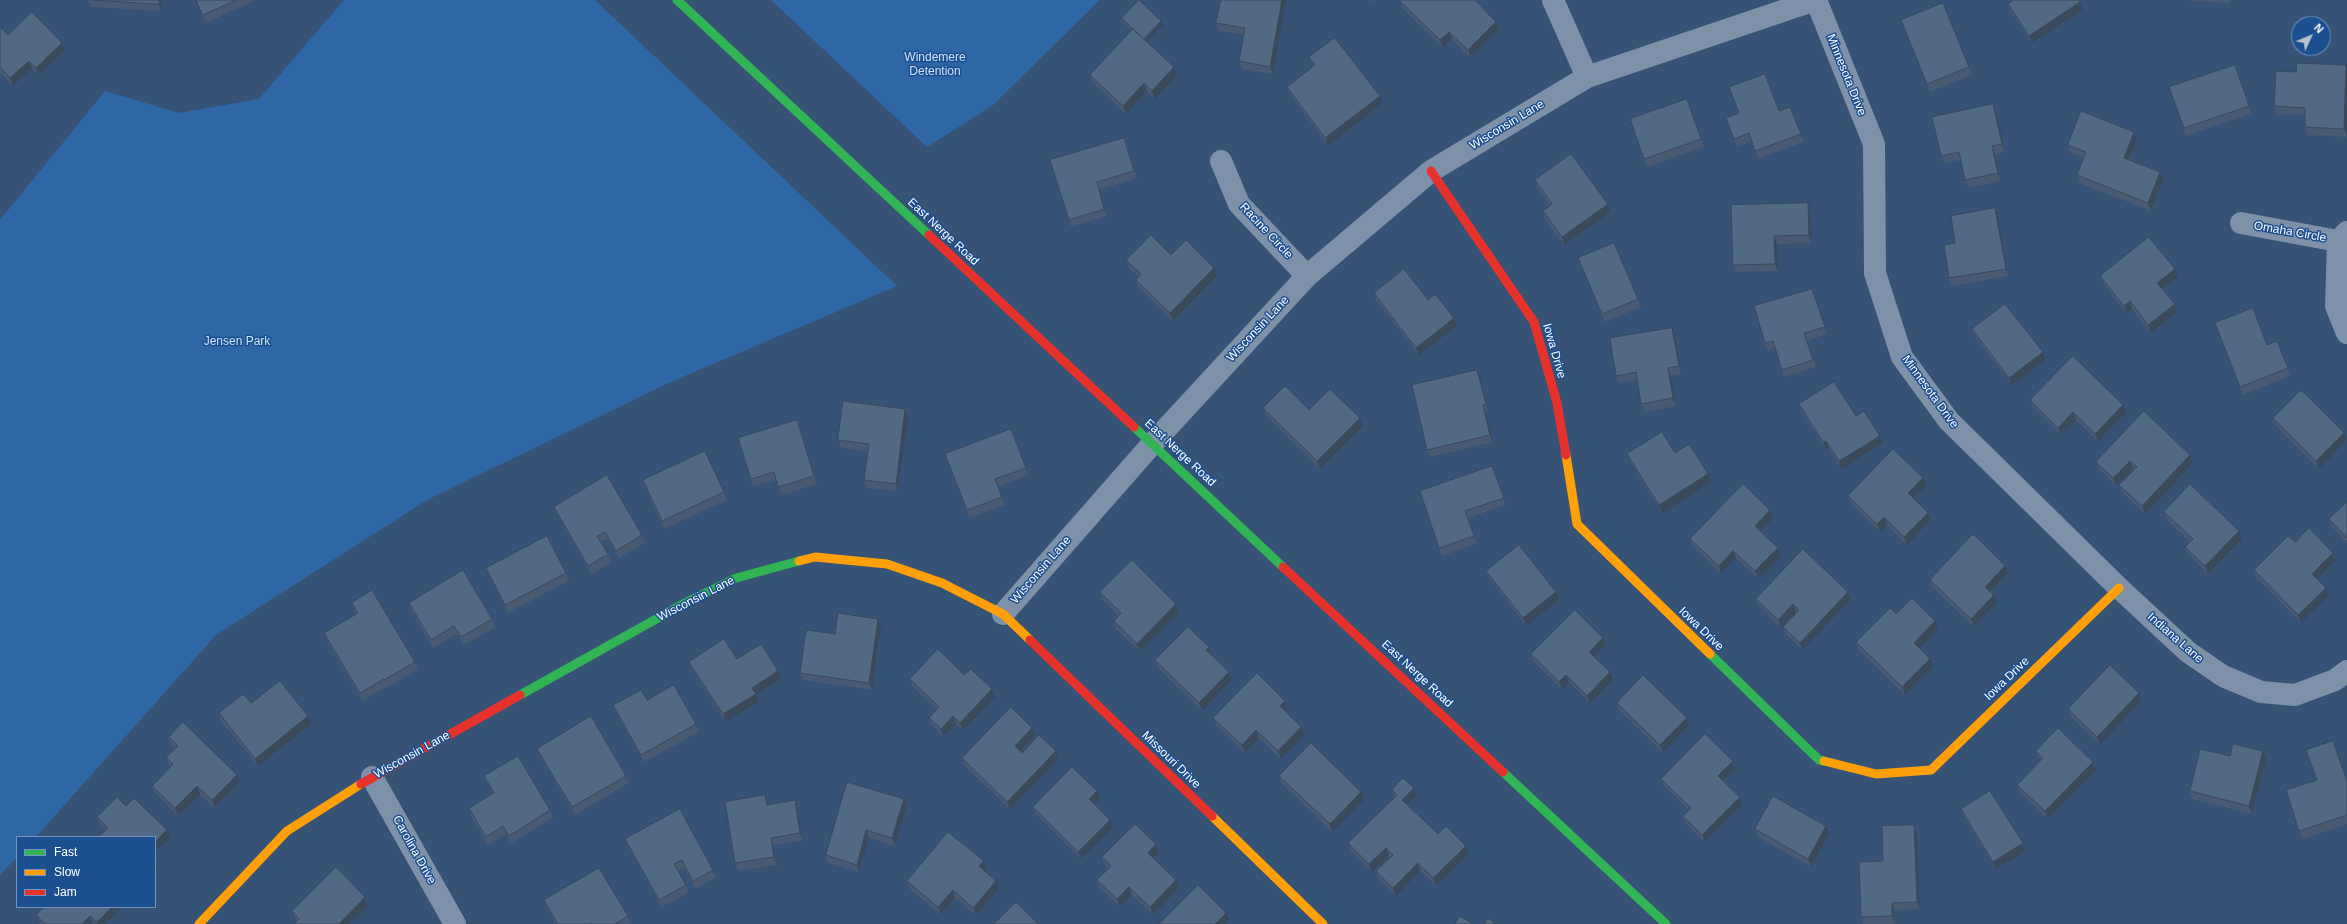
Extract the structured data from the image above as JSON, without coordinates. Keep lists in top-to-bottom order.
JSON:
{
  "streets": {
    "street": [
      "Minnesota Drive",
      "Wisconsin Lane",
      "Racine Circle",
      "East Nerge Road",
      "Omaha Circle",
      "Iowa Drive",
      "Indiana Lane",
      "Missouri Drive",
      "Carolina Drive"
    ]
  },
  "crossings": [
    ["Minnesota Drive", "Wisconsin Lane"],
    ["Minnesota Drive", "Iowa Drive"],
    ["Minnesota Drive", "Indiana Lane"],
    ["Wisconsin Lane", "Racine Circle"],
    ["Wisconsin Lane", "East Nerge Road"],
    ["Wisconsin Lane", "Iowa Drive"],
    ["Wisconsin Lane", "Missouri Drive"],
    ["Wisconsin Lane", "Carolina Drive"],
    ["Iowa Drive", "Indiana Lane"]
  ],
  "parks": ["Windemere Detention", "Jensen Park"],
  "legend": ["Fast", "Slow", "Jam"],
  "north": "top right"
}
